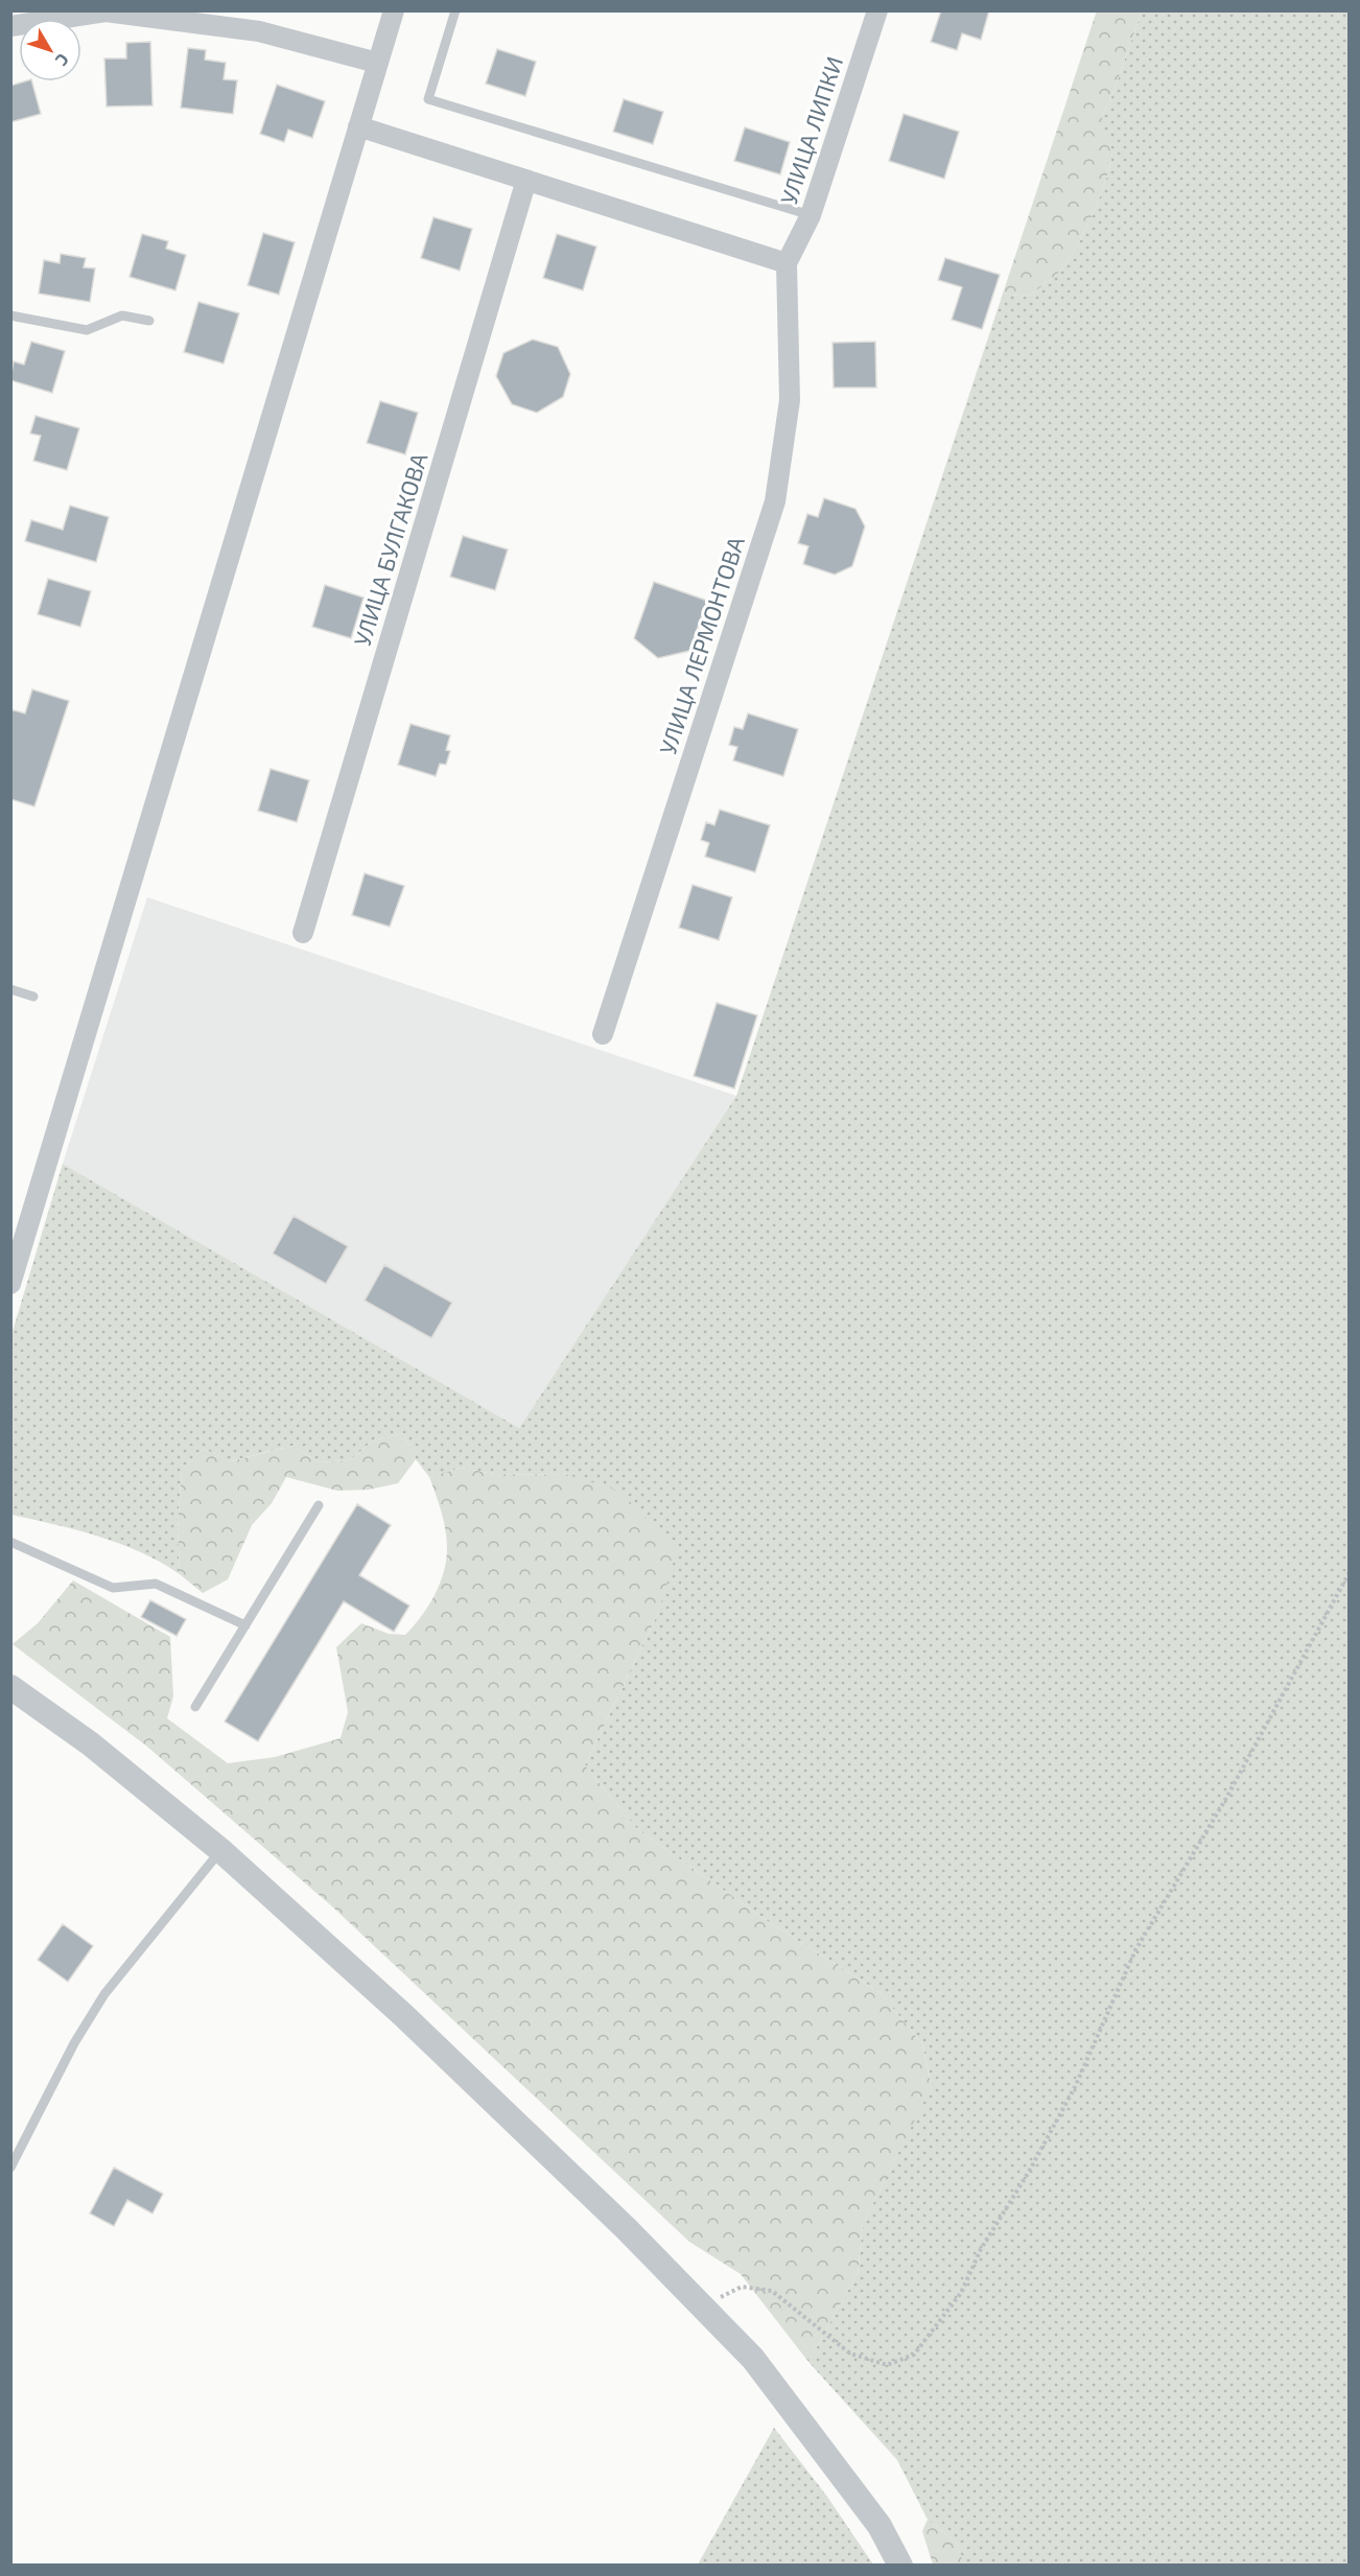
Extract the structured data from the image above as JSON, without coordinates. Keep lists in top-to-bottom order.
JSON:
{
  "streets": {
    "street": ["УЛИЦА ЛИПКИ", "УЛИЦА БУЛГАКОВА", "УЛИЦА ЛЕРМОНТОВА"]
  },
  "crossings": [
    ["УЛИЦА ЛИПКИ", "УЛИЦА ЛЕРМОНТОВА"]
  ],
  "north": "bottom right"
}
